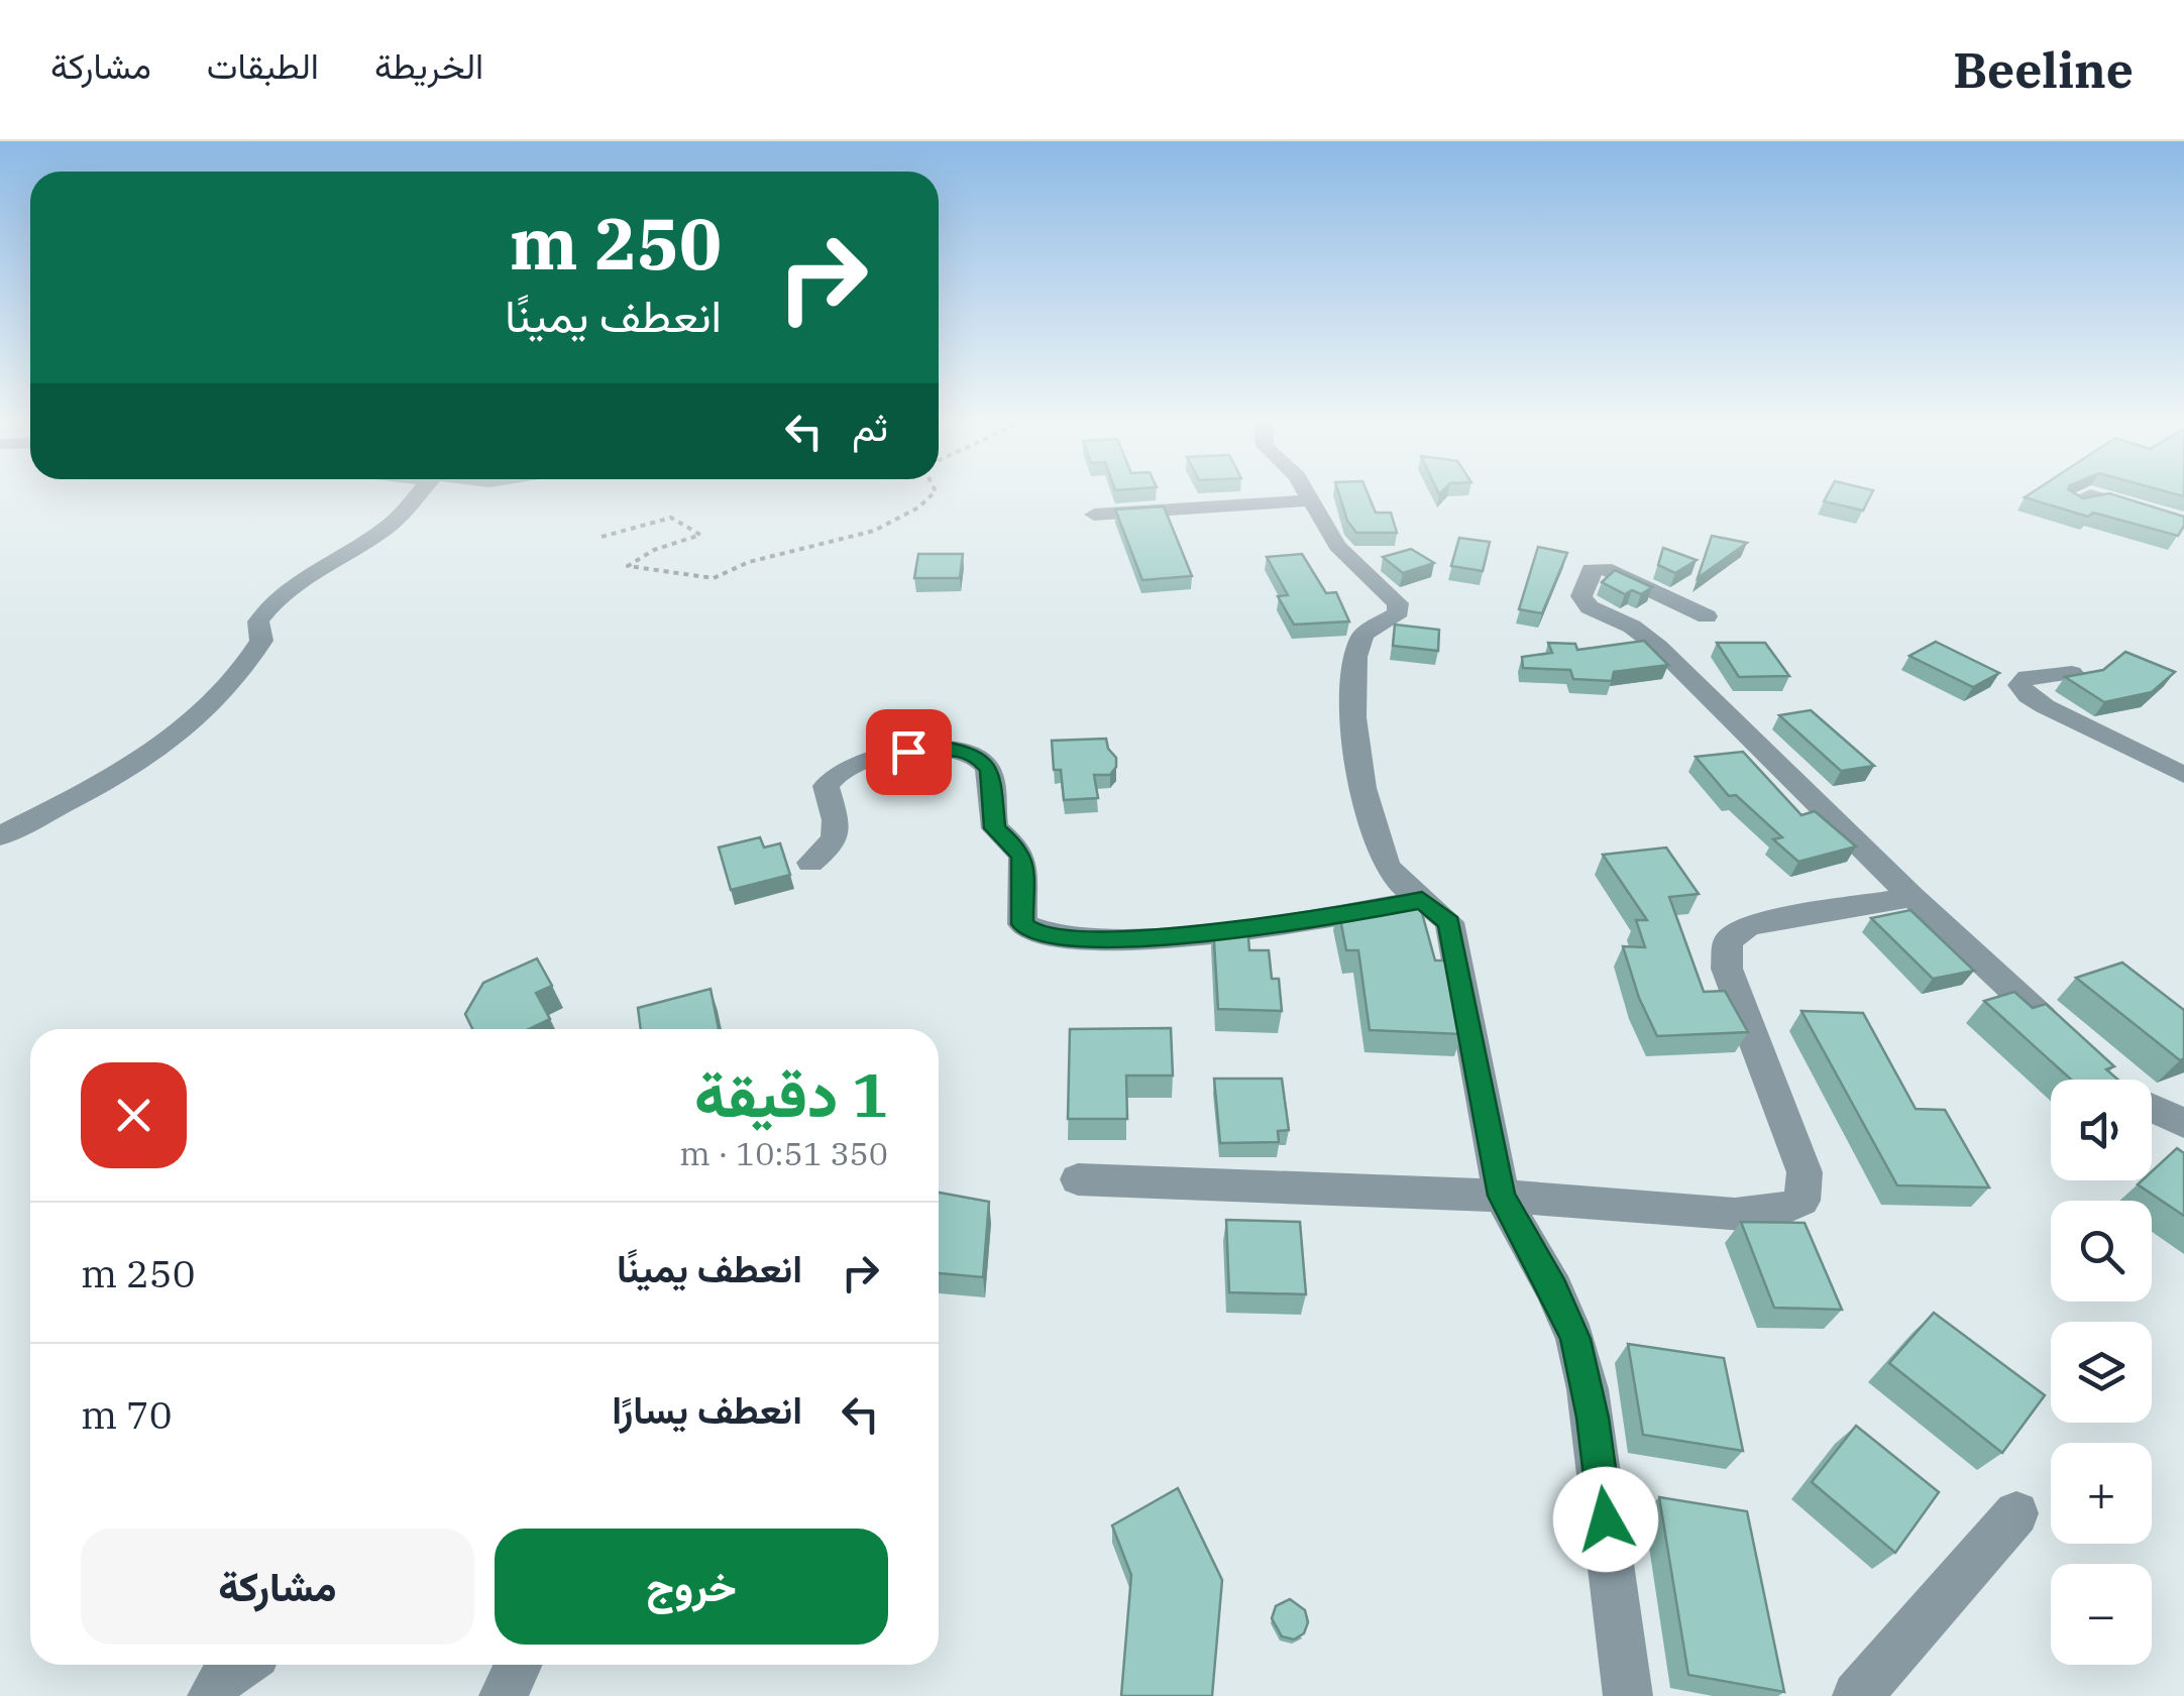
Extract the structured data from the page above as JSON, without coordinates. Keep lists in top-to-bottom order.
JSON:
{
  "page": {
    "header": "Beeline",
    "nav": ["الخريطة", "الطبقات", "مشاركة"],
    "turn": ["250 m", "انعطف يمينًا"],
    "then": "ثم",
    "heading": ["1 دقيقة", "350 m · 10:51"],
    "map_buttons": ["+", "−"],
    "list": [
      {
        "name": "انعطف يمينًا",
        "value": "250 m"
      },
      {
        "name": "انعطف يسارًا",
        "value": "70 m"
      }
    ],
    "buttons": ["خروج", "مشاركة"]
  }
}
